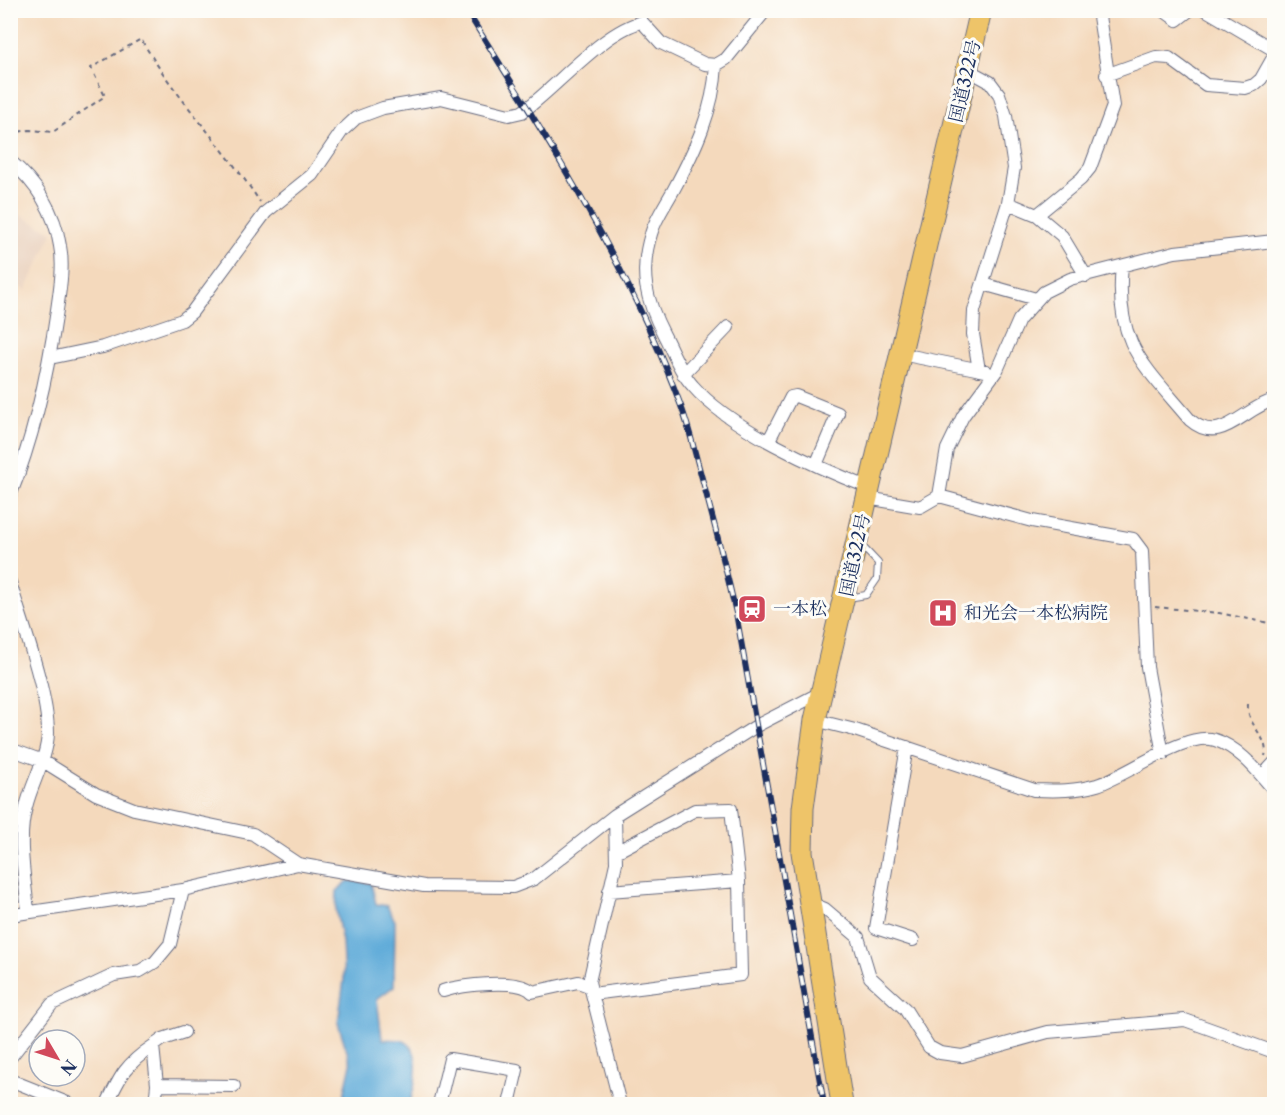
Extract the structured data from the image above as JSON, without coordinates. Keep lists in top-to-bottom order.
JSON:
{
  "streets": {
    "highway": ["国道322号"]
  },
  "places": {
    "station": ["一本松"],
    "hospital": ["和光会一本松病院"]
  },
  "north": "bottom right"
}
